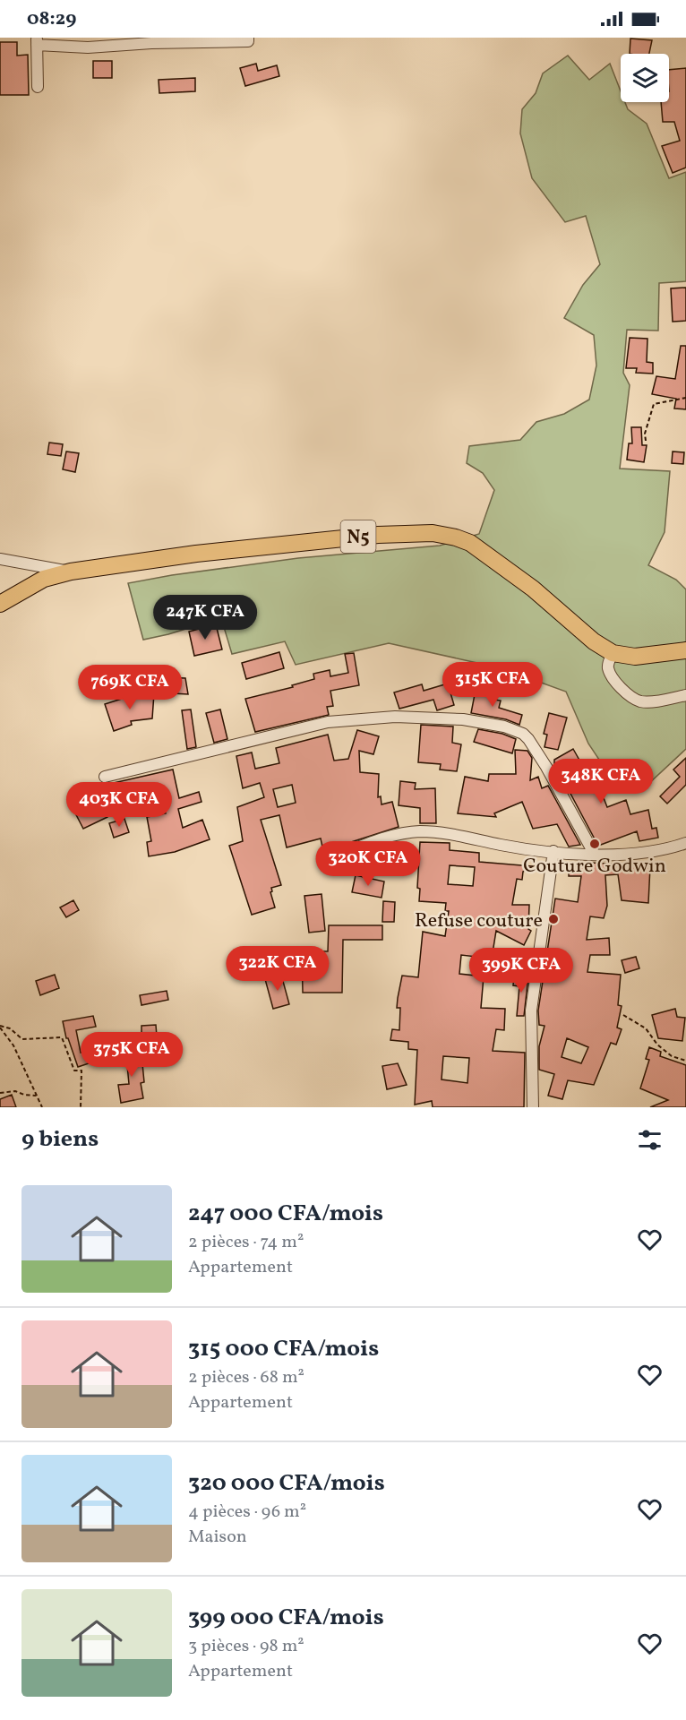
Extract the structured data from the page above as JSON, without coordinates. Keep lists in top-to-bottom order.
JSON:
{
  "streets": {
    "main road": ["N5"]
  },
  "places": ["Couture Godwin", "Refuse couture"],
  "page": {
    "status": "08:29",
    "price": [
      "247K CFA",
      "315K CFA",
      "769K CFA",
      "348K CFA",
      "403K CFA",
      "320K CFA",
      "322K CFA",
      "399K CFA",
      "375K CFA"
    ],
    "heading": "9 biens",
    "list": [
      {
        "name": "247 000 CFA/mois",
        "note": "2 pièces · 74 m² · Appartement"
      },
      {
        "name": "315 000 CFA/mois",
        "note": "2 pièces · 68 m² · Appartement"
      },
      {
        "name": "320 000 CFA/mois",
        "note": "4 pièces · 96 m² · Maison"
      },
      {
        "name": "399 000 CFA/mois",
        "note": "3 pièces · 98 m² · Appartement"
      }
    ]
  }
}
